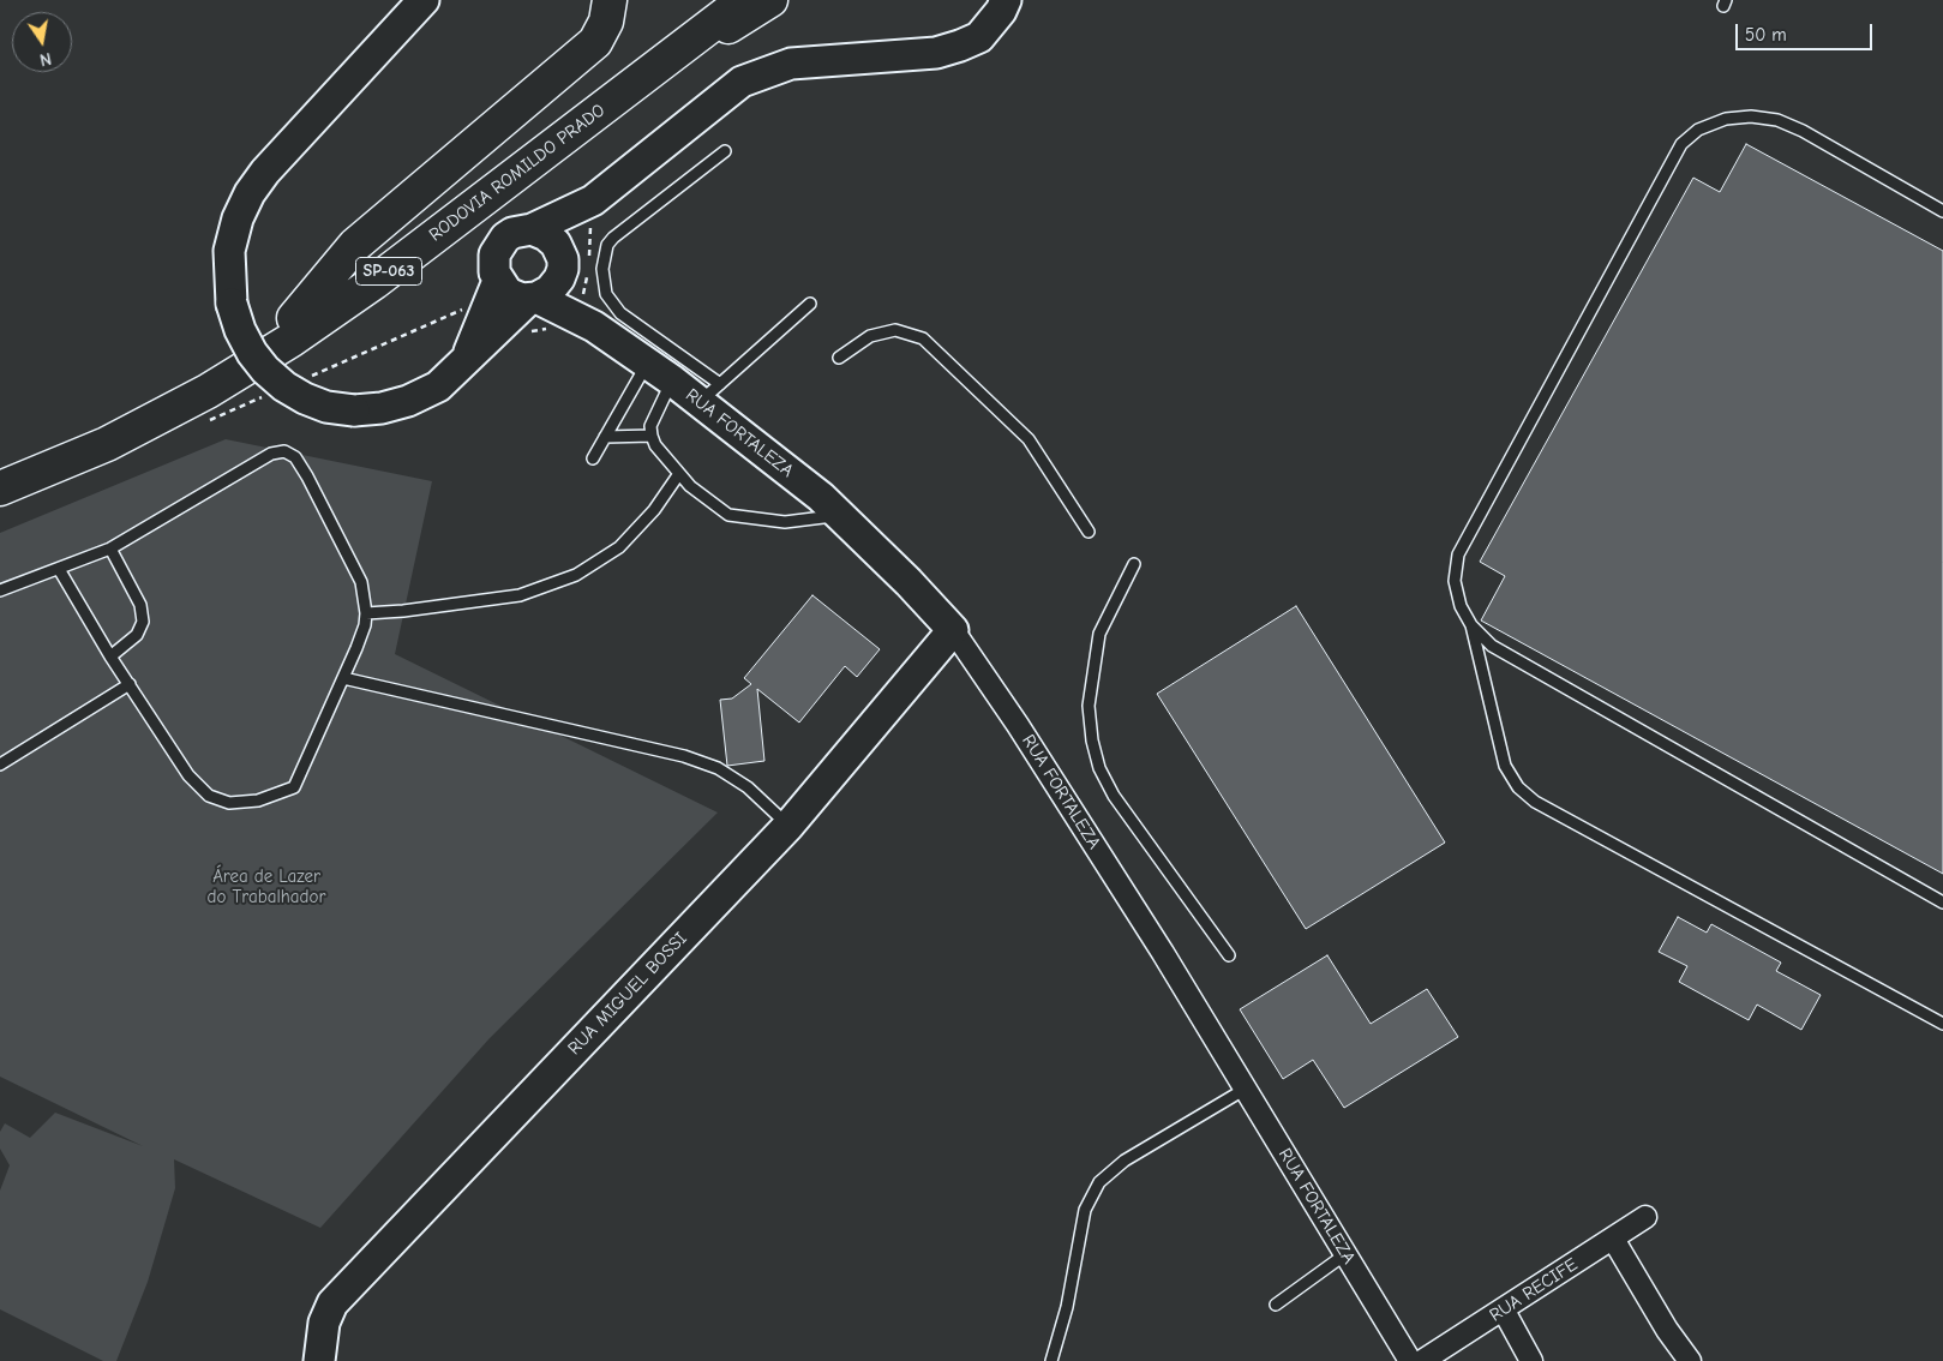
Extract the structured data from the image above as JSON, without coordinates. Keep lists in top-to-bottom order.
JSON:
{
  "streets": {
    "main road": [
      "RODOVIA ROMILDO PRADO",
      "SP-063",
      "RUA FORTALEZA",
      "RUA MIGUEL BOSSI"
    ],
    "street": ["RUA RECIFE"]
  },
  "crossings": [
    ["RUA FORTALEZA", "RUA MIGUEL BOSSI"]
  ],
  "parks": ["Área de Lazer do Trabalhador"],
  "scale_bar": "50 m",
  "north": "bottom"
}
